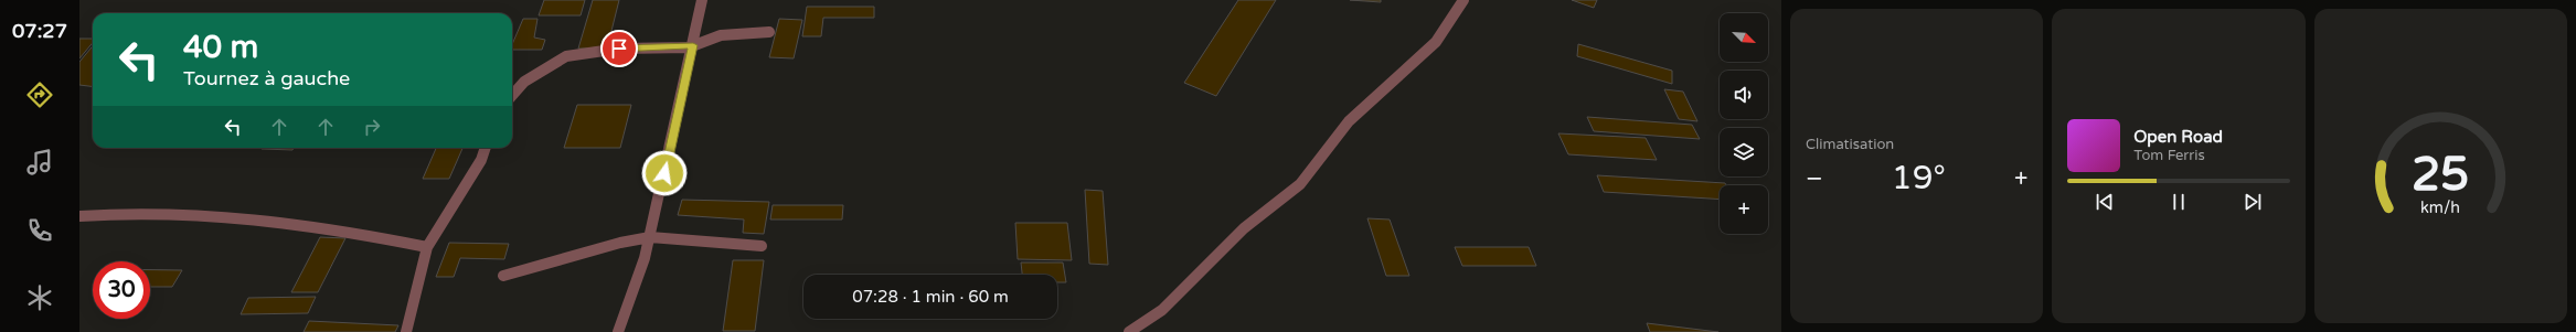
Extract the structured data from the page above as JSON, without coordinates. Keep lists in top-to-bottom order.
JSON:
{
  "north": "bottom right",
  "page": {
    "tabs": "07:27",
    "tile": "Climatisation",
    "map_buttons": "+",
    "turn": ["40 m", "Tournez à gauche"],
    "song": ["Open Road", "Tom Ferris"],
    "heat": ["−", "19°", "+"],
    "limit": "30",
    "trip": "07:28 · 1 min · 60 m",
    "gauge": ["25", "km/h"]
  }
}
